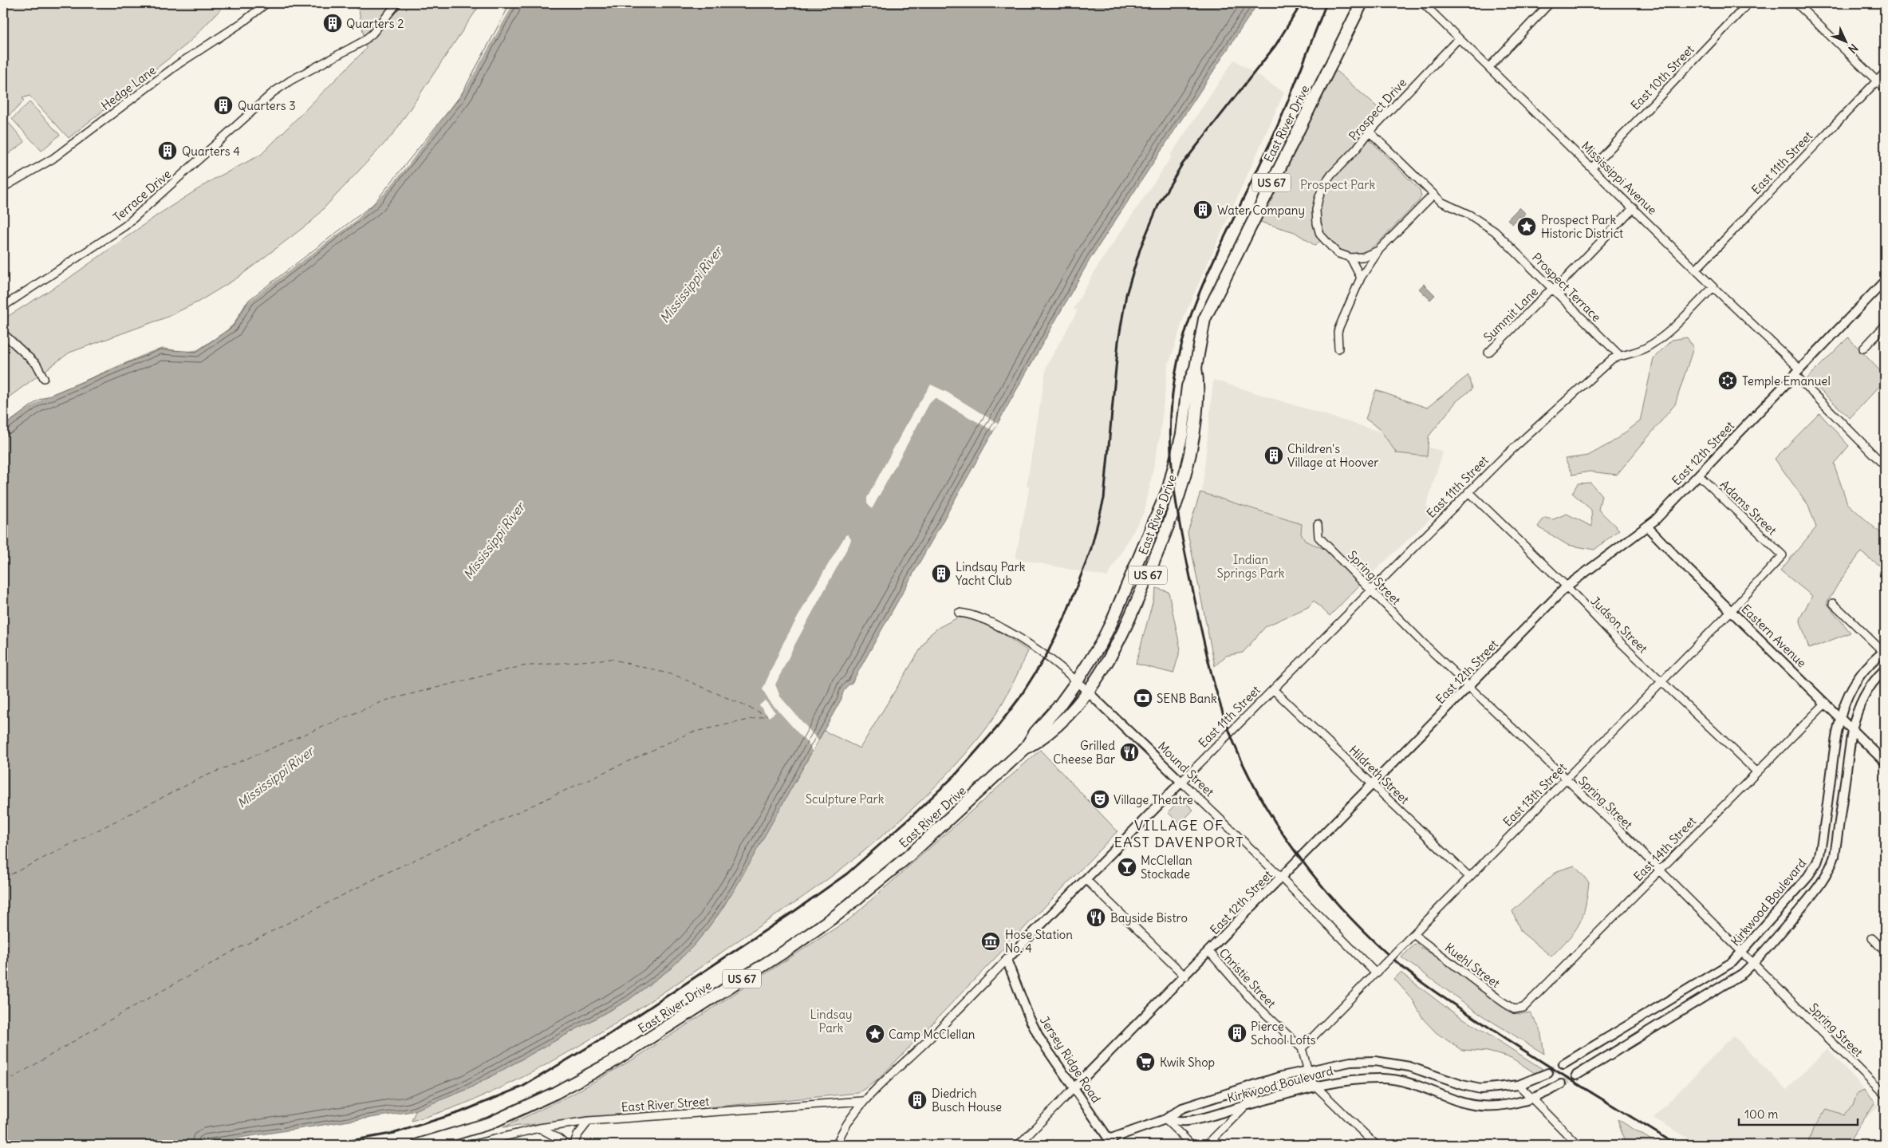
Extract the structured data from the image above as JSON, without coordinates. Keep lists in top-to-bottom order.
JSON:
{
  "streets": {
    "main road": ["East River Drive", "US 67"],
    "street": [
      "East 10th Street",
      "Hedge Lane",
      "Prospect Drive",
      "East 11th Street",
      "Mississippi Avenue",
      "Terrace Drive",
      "Prospect Terrace",
      "Summit Lane",
      "East 12th Street",
      "Adams Street",
      "Spring Street",
      "Judson Street",
      "Eastern Avenue",
      "Mound Street",
      "Hildreth Street",
      "East 13th Street",
      "East 14th Street",
      "Kirkwood Boulevard",
      "Kuehl Street",
      "Christie Street",
      "Jersey Ridge Road",
      "East River Street"
    ]
  },
  "crossings": [
    ["East 10th Street", "Mississippi Avenue"],
    ["Prospect Drive", "Mississippi Avenue"],
    ["Prospect Drive", "Prospect Terrace"],
    ["East River Drive", "Mound Street"],
    ["East 11th Street", "Mississippi Avenue"],
    ["East 11th Street", "Prospect Terrace"],
    ["East 11th Street", "Spring Street"],
    ["East 11th Street", "Judson Street"],
    ["East 11th Street", "Mound Street"],
    ["East 11th Street", "Hildreth Street"],
    ["East 11th Street", "Jersey Ridge Road"],
    ["East 11th Street", "East River Street"],
    ["Mississippi Avenue", "Summit Lane"],
    ["Mississippi Avenue", "East 12th Street"],
    ["Prospect Terrace", "Summit Lane"],
    ["East 12th Street", "Adams Street"],
    ["East 12th Street", "Spring Street"],
    ["East 12th Street", "Judson Street"],
    ["East 12th Street", "Eastern Avenue"],
    ["East 12th Street", "Mound Street"],
    ["East 12th Street", "Hildreth Street"],
    ["East 12th Street", "Christie Street"],
    ["East 12th Street", "Jersey Ridge Road"],
    ["Adams Street", "East 13th Street"],
    ["Spring Street", "East 13th Street"],
    ["Spring Street", "East 14th Street"],
    ["Spring Street", "Kirkwood Boulevard"],
    ["Judson Street", "East 13th Street"],
    ["Judson Street", "East 14th Street"],
    ["Eastern Avenue", "East 13th Street"],
    ["Eastern Avenue", "East 14th Street"],
    ["Eastern Avenue", "Kirkwood Boulevard"],
    ["Mound Street", "East 13th Street"],
    ["Hildreth Street", "East 13th Street"],
    ["East 13th Street", "Kuehl Street"],
    ["East 13th Street", "Christie Street"],
    ["East 14th Street", "Kuehl Street"],
    ["Kirkwood Boulevard", "Jersey Ridge Road"]
  ],
  "districts": ["VILLAGE OF EAST DAVENPORT"],
  "water": ["Mississippi River"],
  "parks": [
    "Prospect Park",
    "Indian Springs Park",
    "Sculpture Park",
    "Lindsay Park"
  ],
  "places": {
    "building": [
      "Quarters 2",
      "Quarters 3",
      "Quarters 4",
      "Water Company",
      "Children's Village at Hoover",
      "Lindsay Park Yacht Club",
      "Pierce School Lofts",
      "Diedrich Busch House"
    ],
    "place": ["Prospect Park Historic District", "Camp McClellan"],
    "synagogue": ["Temple Emanuel"],
    "bank": ["SENB Bank"],
    "restaurant": ["Grilled Cheese Bar", "Bayside Bistro"],
    "theatre": ["Village Theatre"],
    "bar": ["McClellan Stockade"],
    "museum": ["Hose Station No. 4"],
    "supermarket": ["Kwik Shop"]
  },
  "scale_bar": "100 m",
  "north": "bottom right"
}
